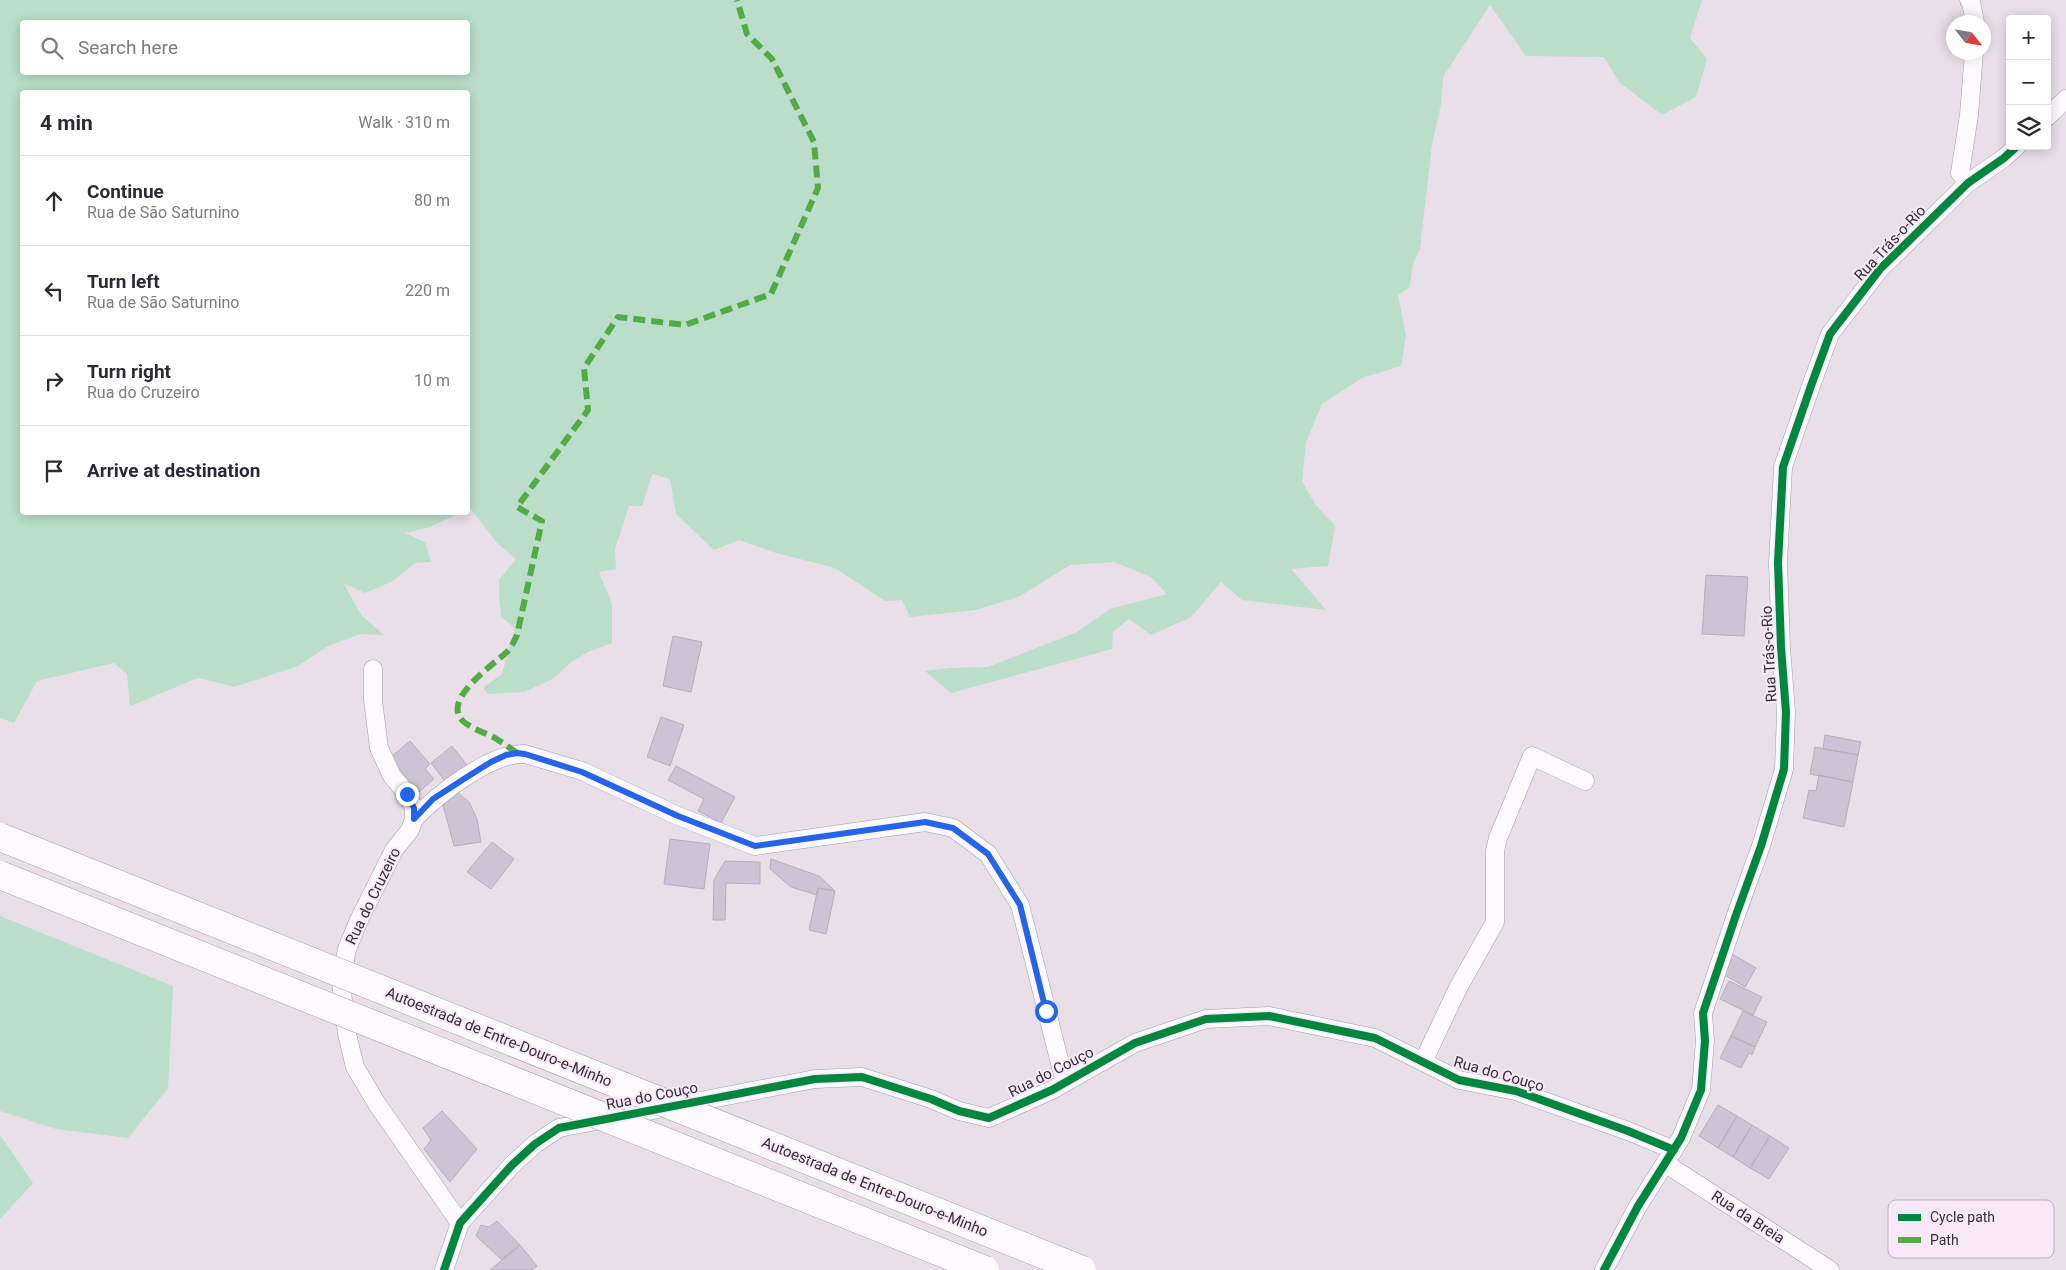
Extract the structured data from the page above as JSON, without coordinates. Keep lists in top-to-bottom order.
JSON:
{
  "streets": {
    "highway": ["Autoestrada de Entre-Douro-e-Minho"],
    "street": [
      "Rua Trás-o-Rio",
      "Rua do Cruzeiro",
      "Rua do Couço",
      "Rua da Breia"
    ]
  },
  "crossings": [
    ["Rua Trás-o-Rio", "Rua do Couço"],
    ["Rua Trás-o-Rio", "Rua da Breia"],
    ["Rua do Cruzeiro", "Rua do Couço"],
    ["Rua do Couço", "Rua da Breia"]
  ],
  "legend": ["Cycle path", "Path"],
  "north": "bottom right",
  "page": {
    "map_buttons": ["+", "−"],
    "search": "Search here",
    "heading": ["4 min", "Walk · 310 m"],
    "list": [
      ["Continue", "Rua de São Saturnino", "80 m"],
      ["Turn left", "Rua de São Saturnino", "220 m"],
      ["Turn right", "Rua do Cruzeiro", "10 m"],
      "Arrive at destination"
    ]
  }
}
